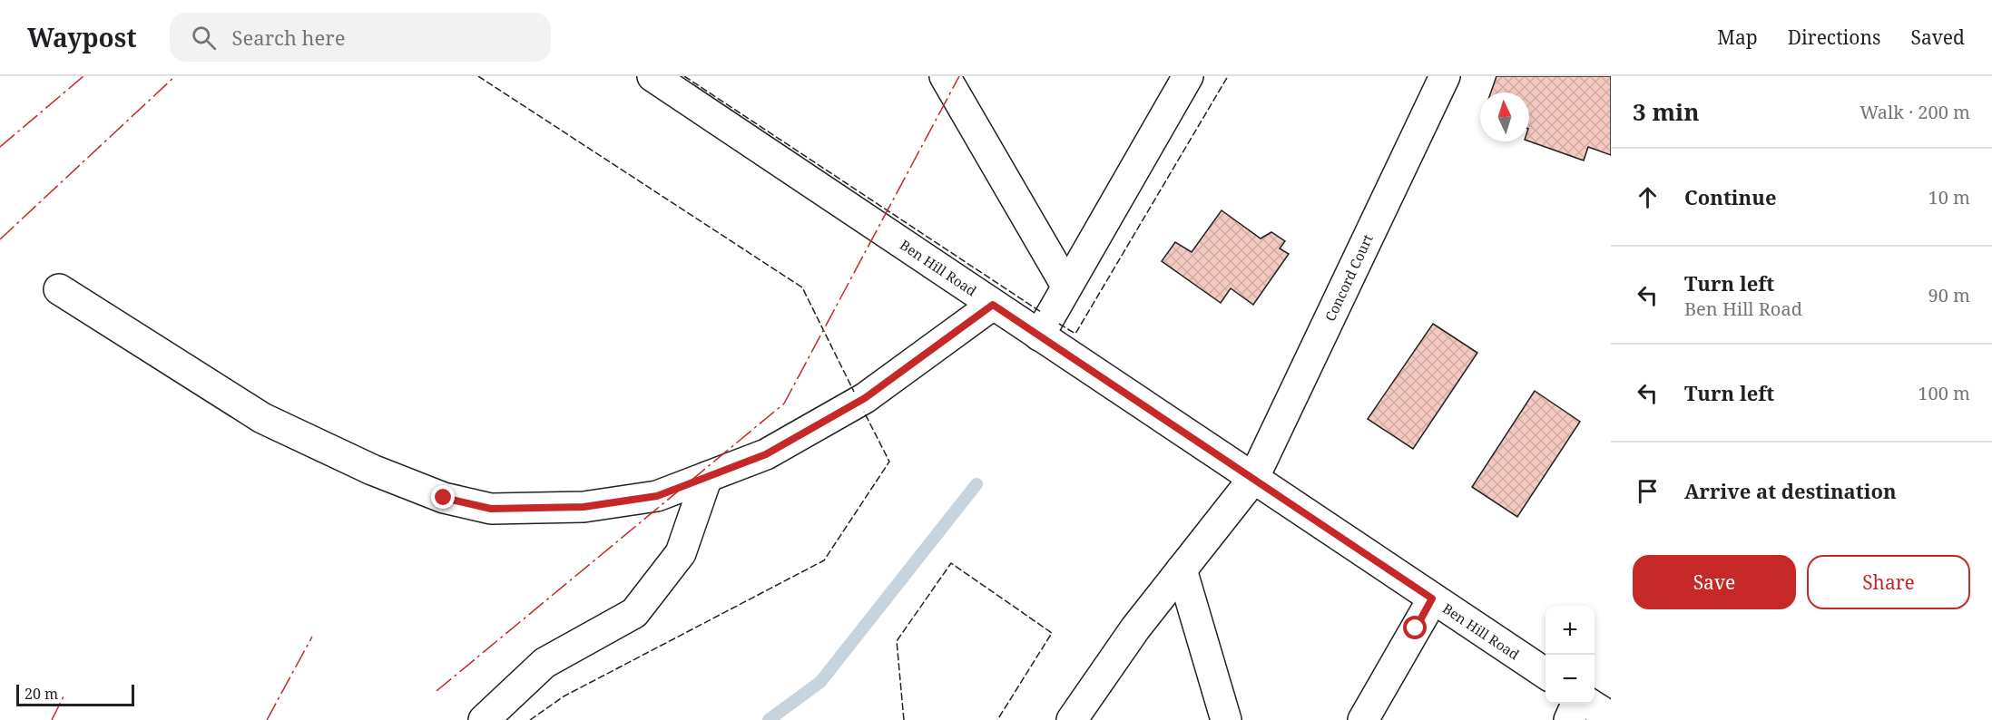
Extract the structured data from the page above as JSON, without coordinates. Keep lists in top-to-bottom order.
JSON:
{
  "streets": {
    "street": ["Ben Hill Road", "Concord Court"]
  },
  "crossings": [
    ["Ben Hill Road", "Concord Court"]
  ],
  "scale_bar": "20 m",
  "north": "top",
  "page": {
    "header": "Waypost",
    "search": "Search here",
    "nav": ["Map", "Directions", "Saved"],
    "heading": ["3 min", "Walk · 200 m"],
    "list": [
      ["Continue", "10 m"],
      ["Turn left", "Ben Hill Road", "90 m"],
      ["Turn left", "100 m"],
      "Arrive at destination"
    ],
    "buttons": ["Save", "Share"],
    "map_buttons": ["+", "−"],
    "scale": "20 m"
  }
}
